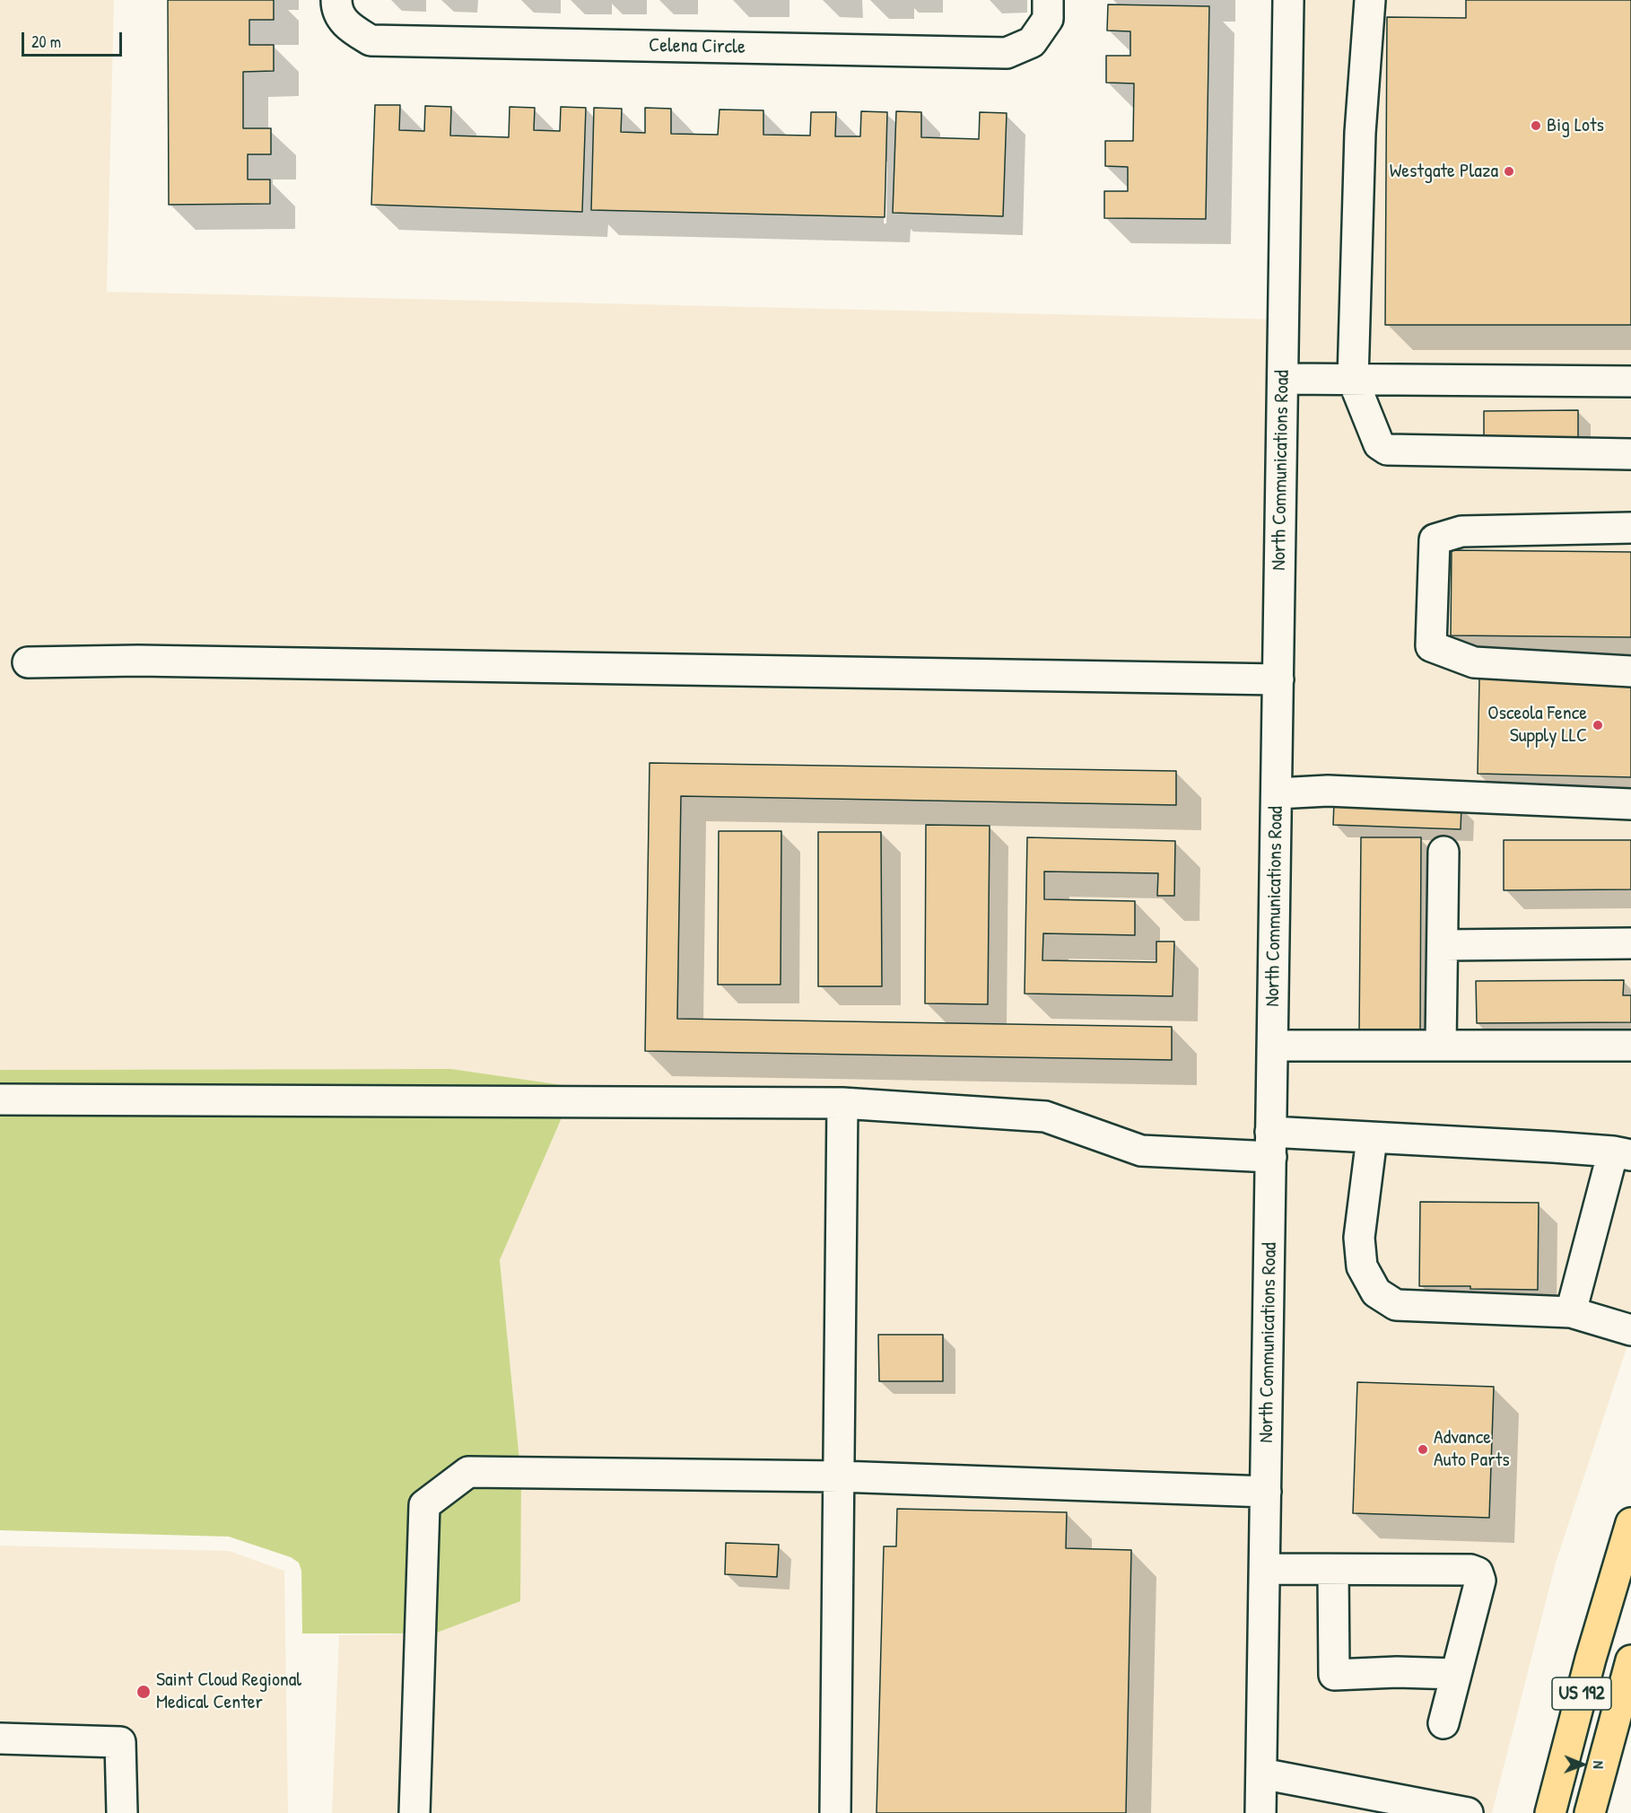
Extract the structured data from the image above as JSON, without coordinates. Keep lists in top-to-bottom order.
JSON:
{
  "streets": {
    "highway": ["US 192"],
    "street": ["Celena Circle", "North Communications Road"]
  },
  "places": [
    "Big Lots",
    "Westgate Plaza",
    "Osceola Fence Supply LLC",
    "Advance Auto Parts",
    "Saint Cloud Regional Medical Center"
  ],
  "scale_bar": "20 m",
  "north": "right"
}
